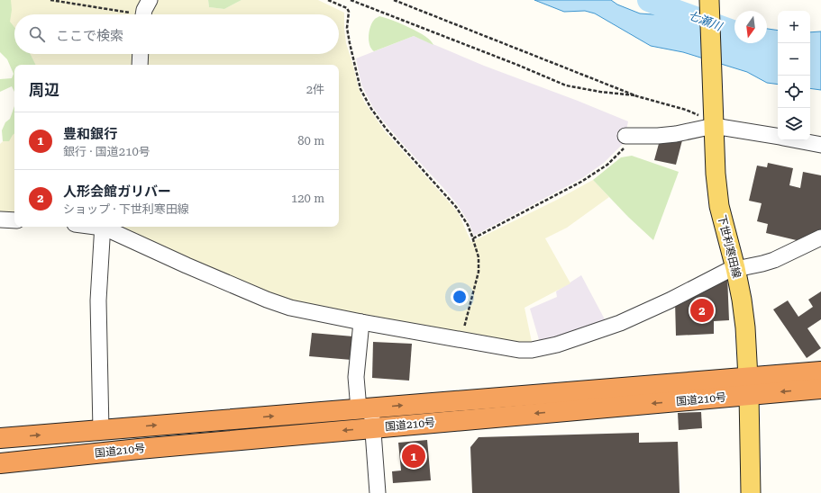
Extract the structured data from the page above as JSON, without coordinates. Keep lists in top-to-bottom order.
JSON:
{
  "streets": {
    "highway": ["国道210号"],
    "main road": ["下世利寒田線"]
  },
  "crossings": [
    ["下世利寒田線", "国道210号"]
  ],
  "water": ["七瀬川"],
  "north": "bottom",
  "page": {
    "map_buttons": ["+", "−"],
    "search": "ここで検索",
    "heading": ["周辺", "2件"],
    "list": [
      {
        "mark": "1",
        "name": "豊和銀行",
        "note": "銀行 · 国道210号",
        "value": "80 m"
      },
      {
        "mark": "2",
        "name": "人形会館ガリバー",
        "note": "ショップ · 下世利寒田線",
        "value": "120 m"
      }
    ],
    "pins": ["2", "1"]
  }
}
